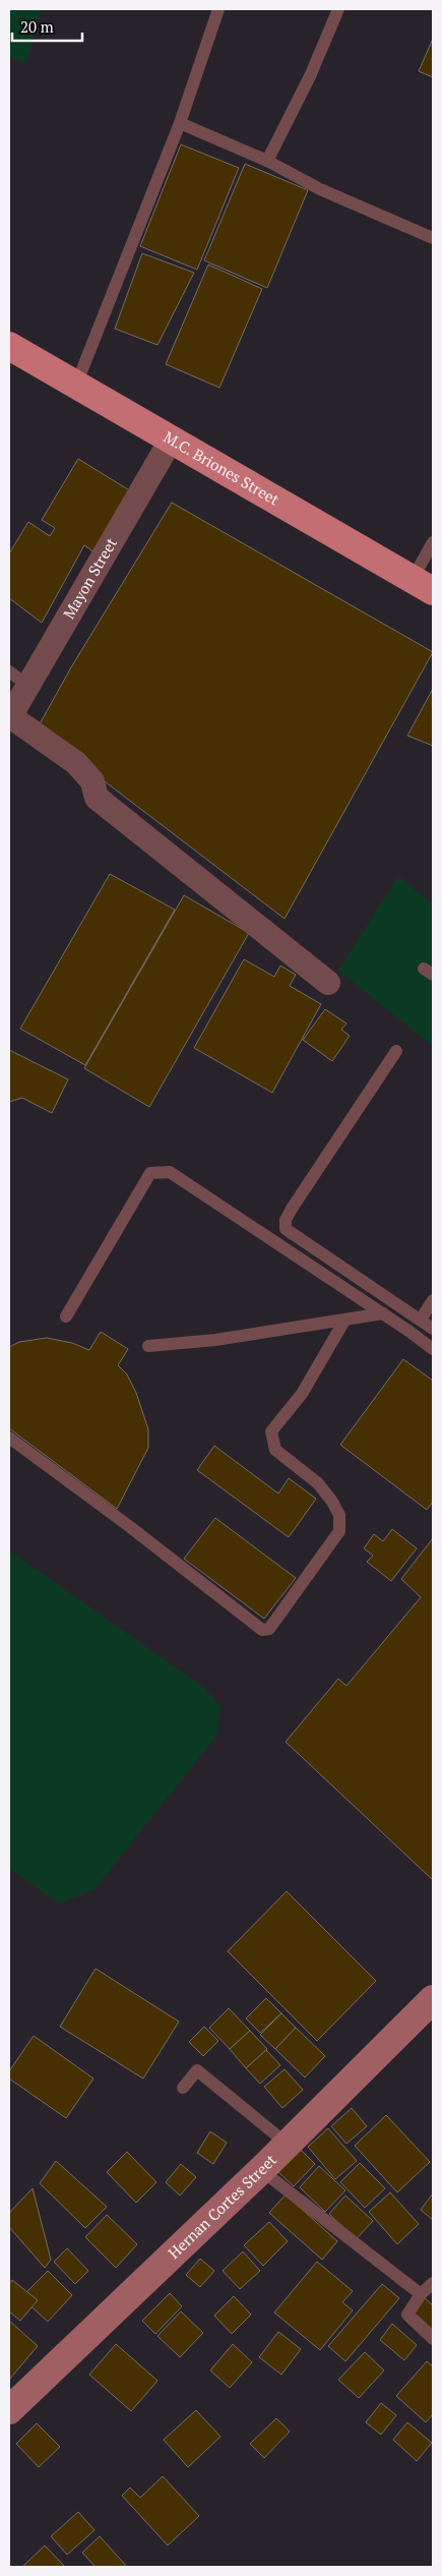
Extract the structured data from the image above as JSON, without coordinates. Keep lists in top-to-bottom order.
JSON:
{
  "streets": {
    "main road": ["M.C. Briones Street", "Hernan Cortes Street"],
    "street": ["Mayon Street"]
  },
  "crossings": [
    ["M.C. Briones Street", "Mayon Street"]
  ],
  "scale_bar": "20 m"
}
